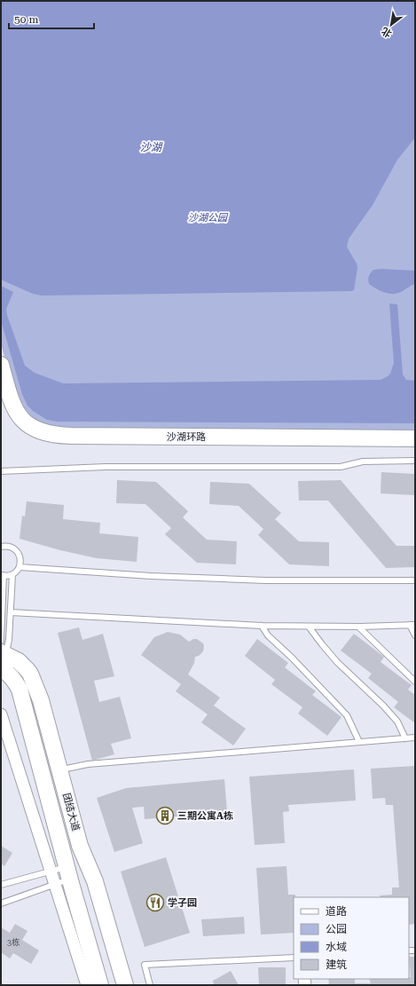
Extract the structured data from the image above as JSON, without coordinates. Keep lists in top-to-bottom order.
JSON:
{
  "streets": {
    "main road": ["沙湖环路", "团结大道"]
  },
  "water": ["沙湖"],
  "parks": ["沙湖公园"],
  "places": {
    "building": ["三期公寓A栋"],
    "restaurant": ["学子园"]
  },
  "house_numbers": ["3栋"],
  "legend": [
    "道路",
    "公园",
    "水域",
    "建筑"
  ],
  "scale_bar": "50 m",
  "north": "bottom left"
}
